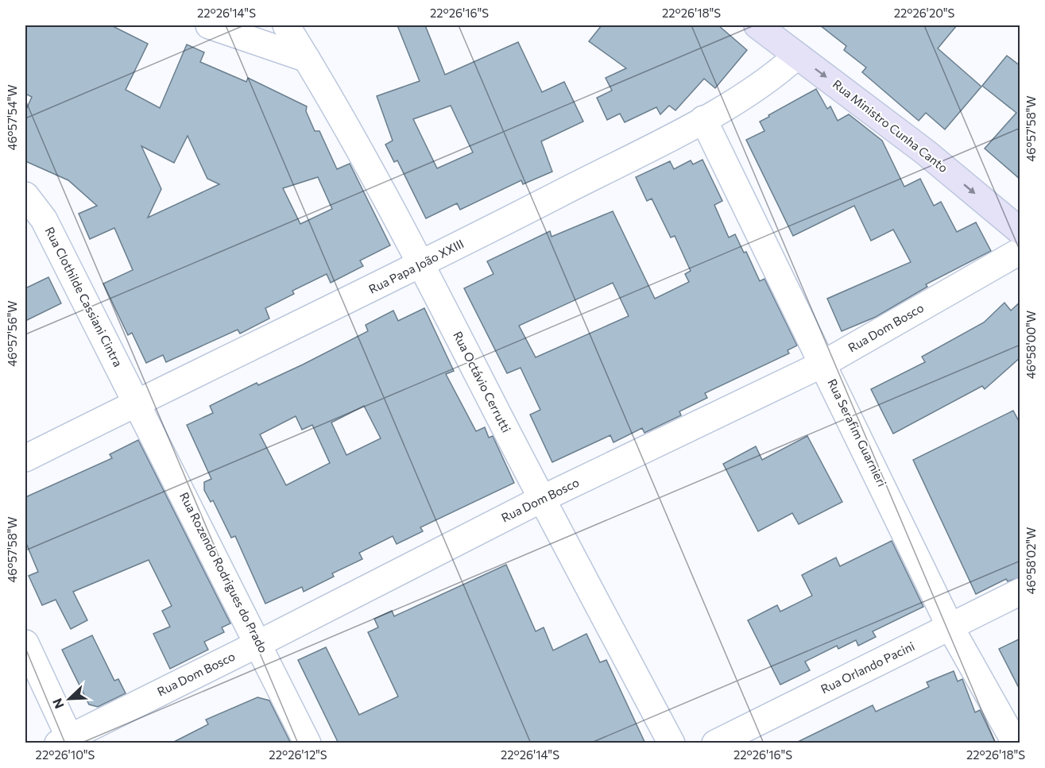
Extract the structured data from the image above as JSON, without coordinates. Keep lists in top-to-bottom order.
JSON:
{
  "streets": {
    "street": [
      "Rua Ministro Cunha Canto",
      "Rua Papa João XXIII",
      "Rua Clothilde Cassiani Cintra",
      "Rua Dom Bosco",
      "Rua Octávio Cerrutti",
      "Rua Serafim Guarnieri",
      "Rua Rozendo Rodrigues do Prado",
      "Rua Orlando Pacini"
    ]
  },
  "crossings": [
    ["Rua Ministro Cunha Canto", "Rua Papa João XXIII"],
    ["Rua Papa João XXIII", "Rua Clothilde Cassiani Cintra"],
    ["Rua Papa João XXIII", "Rua Octávio Cerrutti"],
    ["Rua Papa João XXIII", "Rua Serafim Guarnieri"],
    ["Rua Papa João XXIII", "Rua Rozendo Rodrigues do Prado"],
    ["Rua Clothilde Cassiani Cintra", "Rua Rozendo Rodrigues do Prado"],
    ["Rua Dom Bosco", "Rua Octávio Cerrutti"],
    ["Rua Dom Bosco", "Rua Serafim Guarnieri"],
    ["Rua Dom Bosco", "Rua Rozendo Rodrigues do Prado"],
    ["Rua Serafim Guarnieri", "Rua Orlando Pacini"]
  ],
  "one_way": ["Rua Ministro Cunha Canto"],
  "north": "bottom left",
  "coordinates": [
    "22°26'14\"S",
    "22°26'16\"S",
    "22°26'18\"S",
    "22°26'20\"S",
    "46°57'54\"W",
    "46°57'58\"W",
    "46°57'56\"W",
    "46°58'00\"W",
    "46°58'02\"W",
    "22°26'10\"S",
    "22°26'12\"S"
  ]
}
